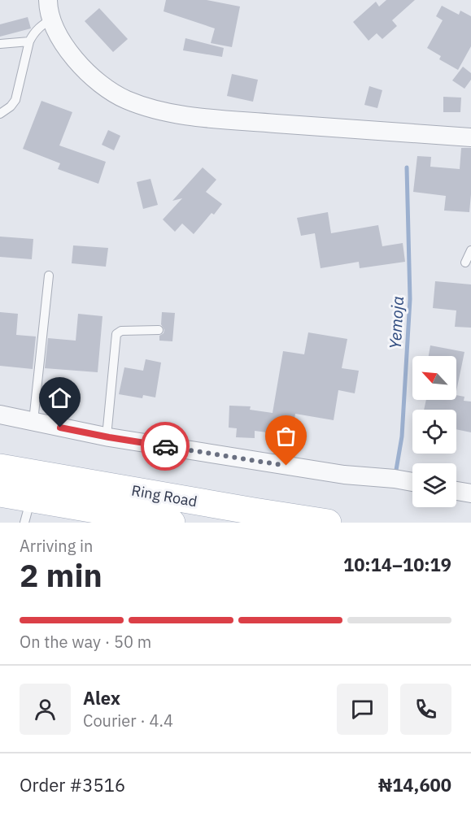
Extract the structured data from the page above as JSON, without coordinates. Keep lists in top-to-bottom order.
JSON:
{
  "streets": {
    "main road": ["Ring Road"]
  },
  "water": ["Yemoja"],
  "north": "top left",
  "page": {
    "heading": ["2 min", "Arriving in", "10:14–10:19"],
    "panel": [
      "Alex",
      "Courier · 4.4",
      "Order #3516",
      "₦14,600"
    ],
    "bar": "On the way · 50 m"
  }
}
